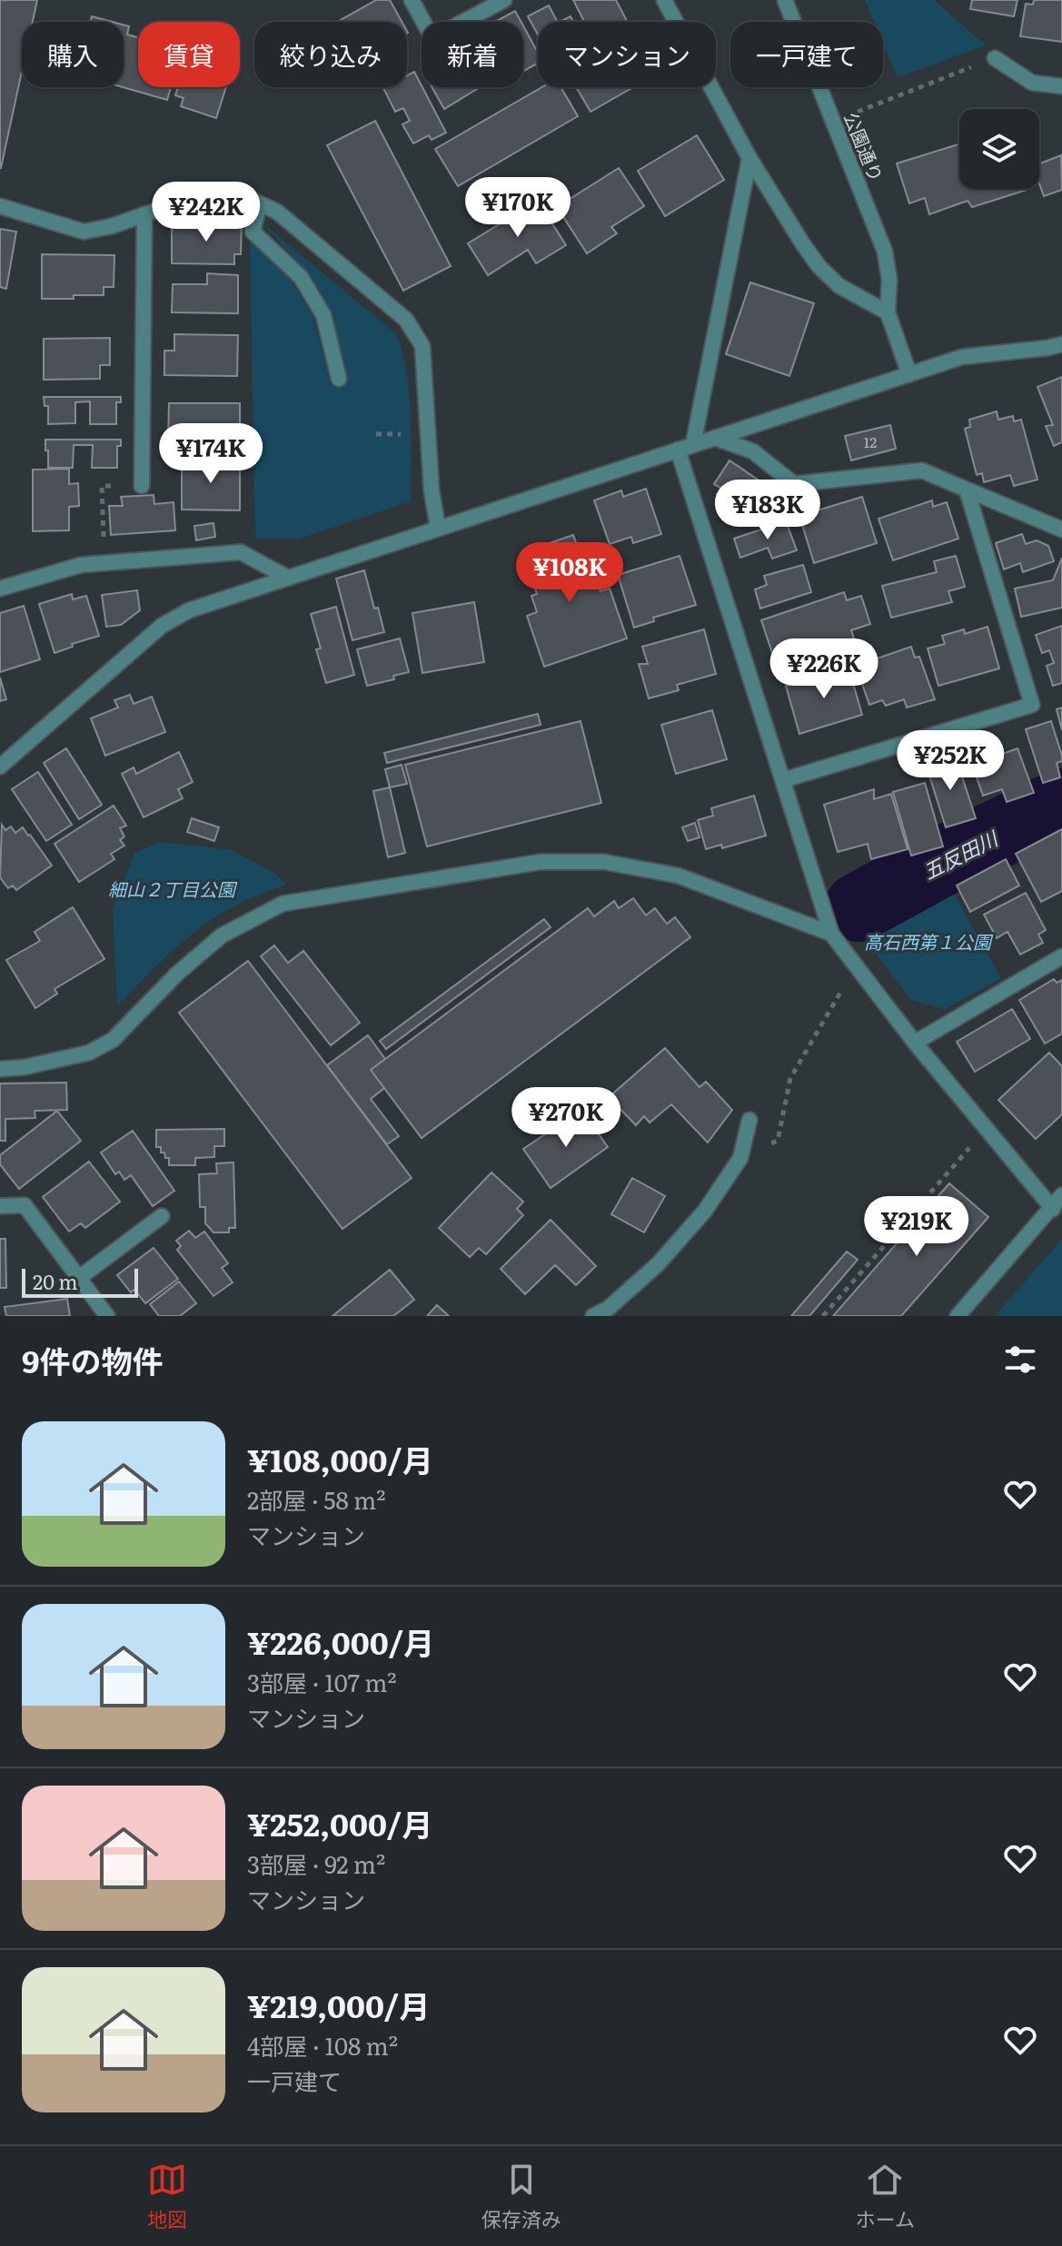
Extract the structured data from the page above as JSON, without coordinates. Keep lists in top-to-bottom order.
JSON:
{
  "streets": {
    "street": ["公園通り"]
  },
  "water": ["五反田川"],
  "parks": ["細山２丁目公園", "高石西第１公園"],
  "house_numbers": ["12"],
  "scale_bar": "20 m",
  "page": {
    "chip": [
      "購入",
      "賃貸",
      "絞り込み",
      "新着",
      "マンション",
      "一戸建て"
    ],
    "price": [
      "¥170K",
      "¥242K",
      "¥174K",
      "¥183K",
      "¥108K",
      "¥226K",
      "¥252K",
      "¥270K",
      "¥219K"
    ],
    "scale": "20 m",
    "heading": "9件の物件",
    "list": [
      {
        "name": "¥108,000/月",
        "note": "2部屋 · 58 m² · マンション"
      },
      {
        "name": "¥226,000/月",
        "note": "3部屋 · 107 m² · マンション"
      },
      {
        "name": "¥252,000/月",
        "note": "3部屋 · 92 m² · マンション"
      },
      {
        "name": "¥219,000/月",
        "note": "4部屋 · 108 m² · 一戸建て"
      }
    ],
    "tabs": ["地図", "保存済み", "ホーム"]
  }
}
